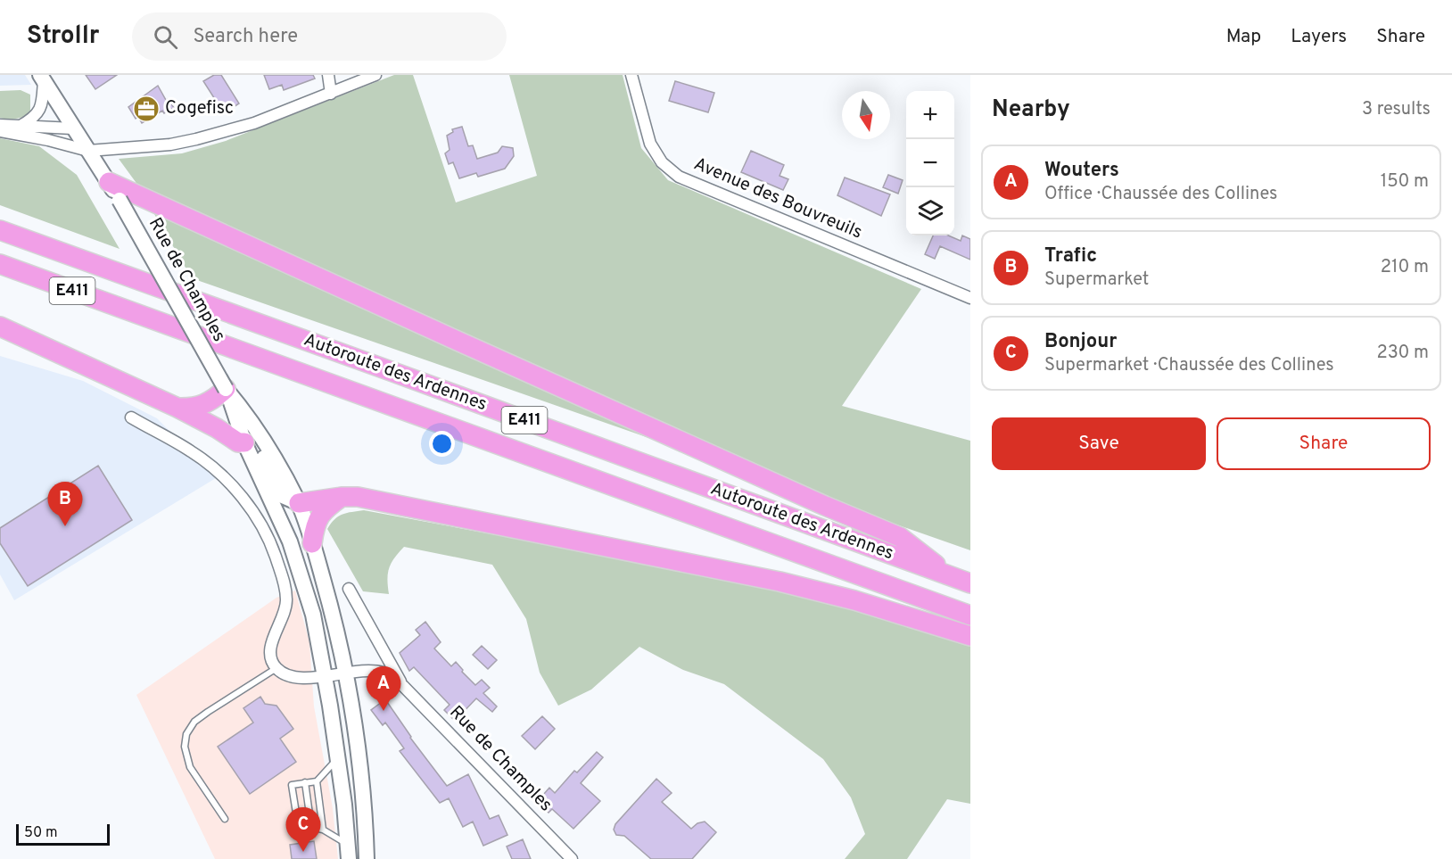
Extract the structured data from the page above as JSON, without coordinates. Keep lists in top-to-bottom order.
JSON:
{
  "streets": {
    "highway": ["E411", "Autoroute des Ardennes"],
    "main road": ["Rue de Champles"],
    "street": ["Avenue des Bouvreuils"]
  },
  "places": {
    "office": ["Cogefisc"]
  },
  "scale_bar": "50 m",
  "north": "bottom",
  "page": {
    "header": "Strollr",
    "search": "Search here",
    "nav": ["Map", "Layers", "Share"],
    "heading": ["Nearby", "3 results"],
    "map_buttons": ["+", "−"],
    "list": [
      {
        "mark": "A",
        "name": "Wouters",
        "note": "Office · Chaussée des Collines",
        "value": "150 m"
      },
      {
        "mark": "B",
        "name": "Trafic",
        "note": "Supermarket",
        "value": "210 m"
      },
      {
        "mark": "C",
        "name": "Bonjour",
        "note": "Supermarket · Chaussée des Collines",
        "value": "230 m"
      }
    ],
    "buttons": ["Save", "Share"],
    "pins": ["B", "A", "C"],
    "scale": "50 m"
  }
}
